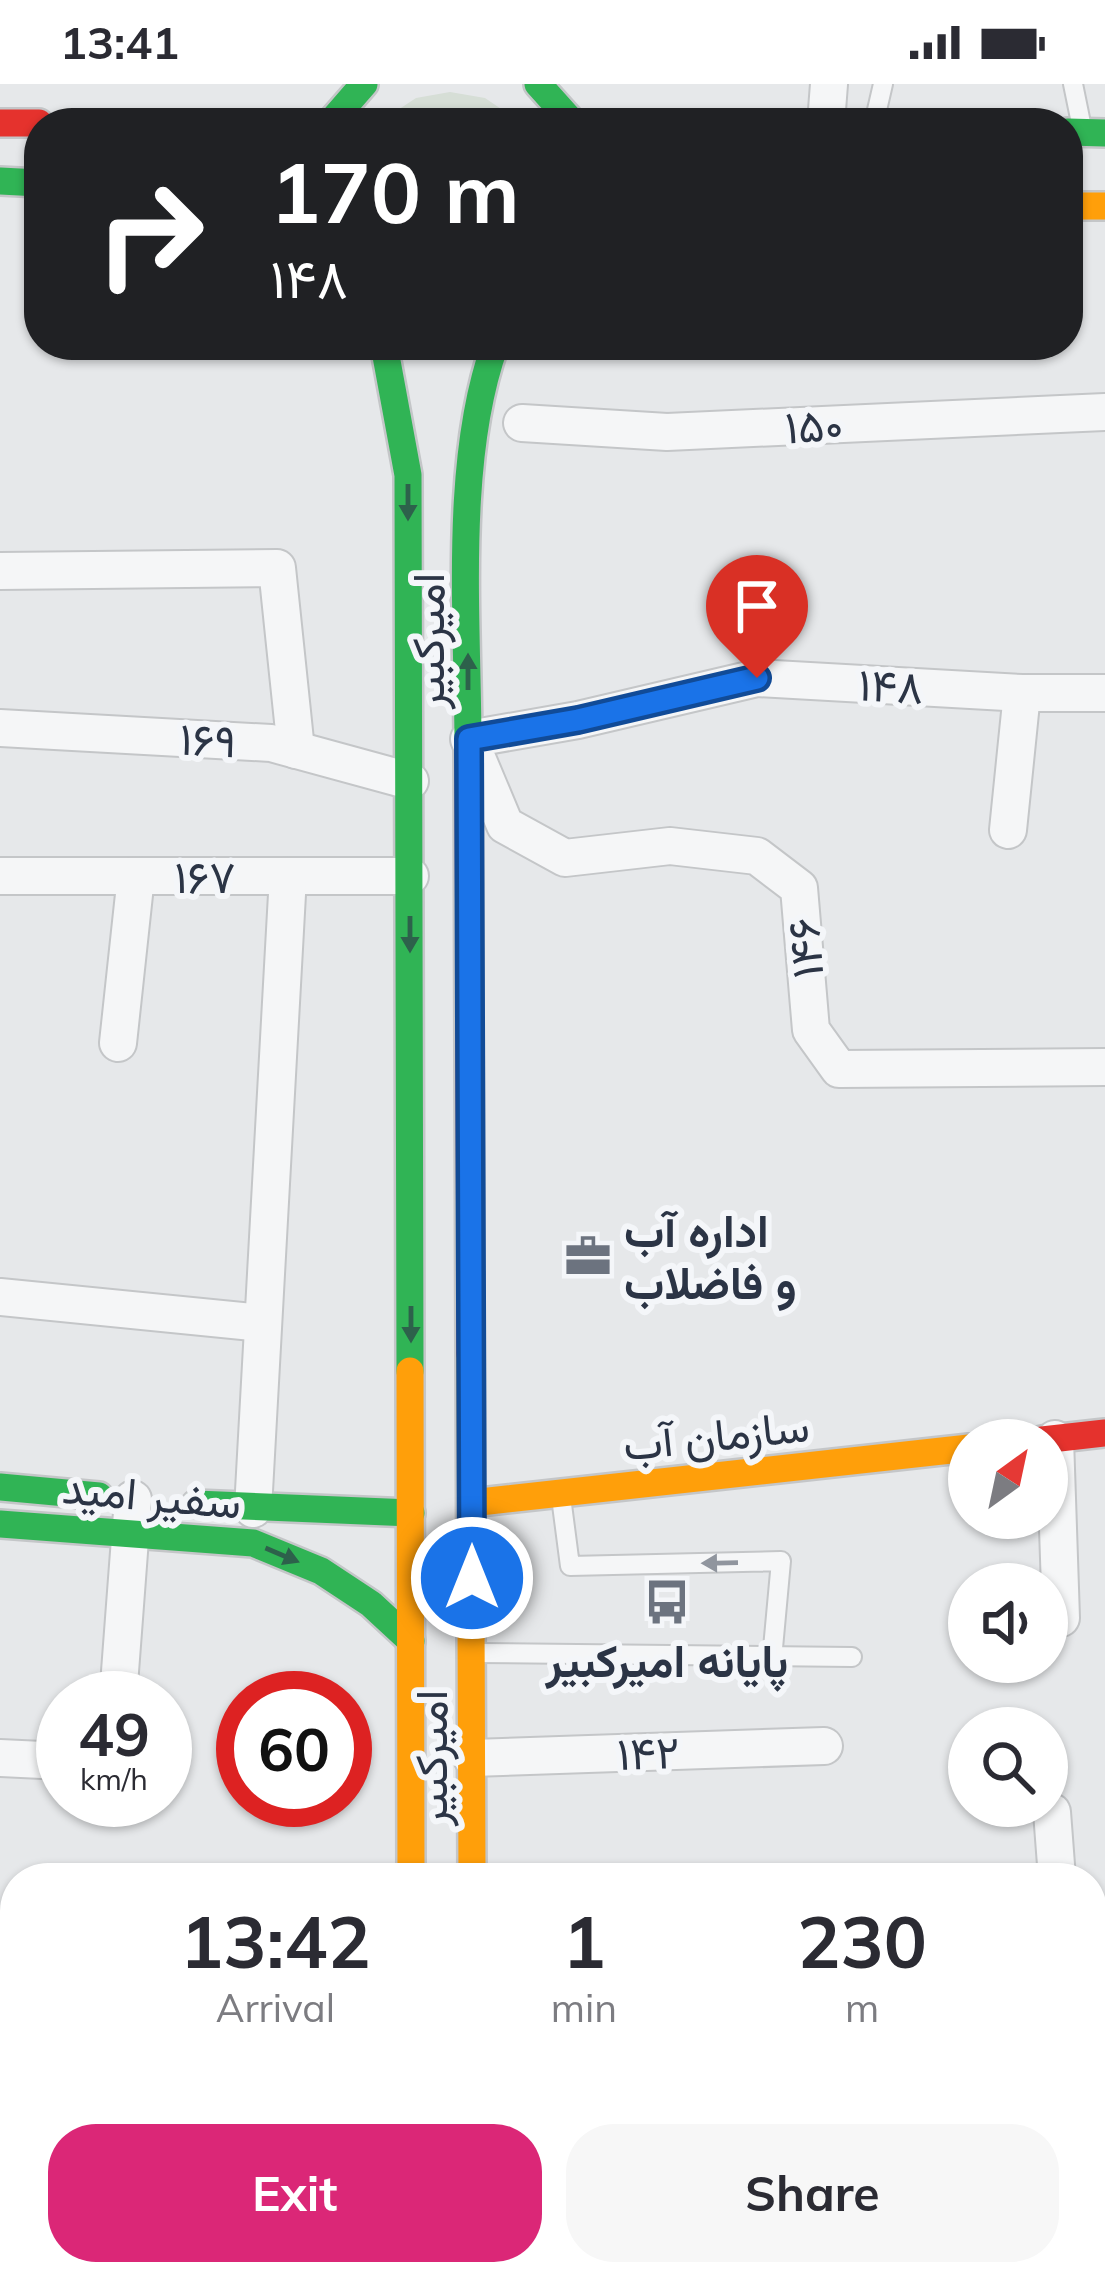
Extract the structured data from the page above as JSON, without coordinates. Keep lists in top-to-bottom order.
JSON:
{
  "streets": {
    "main road": ["امیرکبیر", "سازمان آب", "سفیر امید"],
    "street": [
      "۱۵۰",
      "۱۴۸",
      "۱۶۹",
      "۱۶۷",
      "۱۴۶",
      "۱۴۲"
    ]
  },
  "crossings": [
    ["امیرکبیر", "۱۴۸"],
    ["امیرکبیر", "۱۶۹"],
    ["امیرکبیر", "۱۶۷"],
    ["امیرکبیر", "۱۴۶"],
    ["امیرکبیر", "سازمان آب"],
    ["امیرکبیر", "سفیر امید"],
    ["امیرکبیر", "۱۴۲"],
    ["۱۴۸", "۱۴۶"]
  ],
  "places": {
    "office": ["اداره آب و فاضلاب"],
    "bus stop": ["پایانه امیرکبیر"]
  },
  "north": "top right",
  "page": {
    "status": "13:41",
    "turn": ["170 m", "۱۴۸"],
    "speed": "49 km/h",
    "limit": "60",
    "eta": [
      "13:42",
      "Arrival",
      "1",
      "min",
      "230",
      "m"
    ],
    "buttons": ["Exit", "Share"]
  }
}
